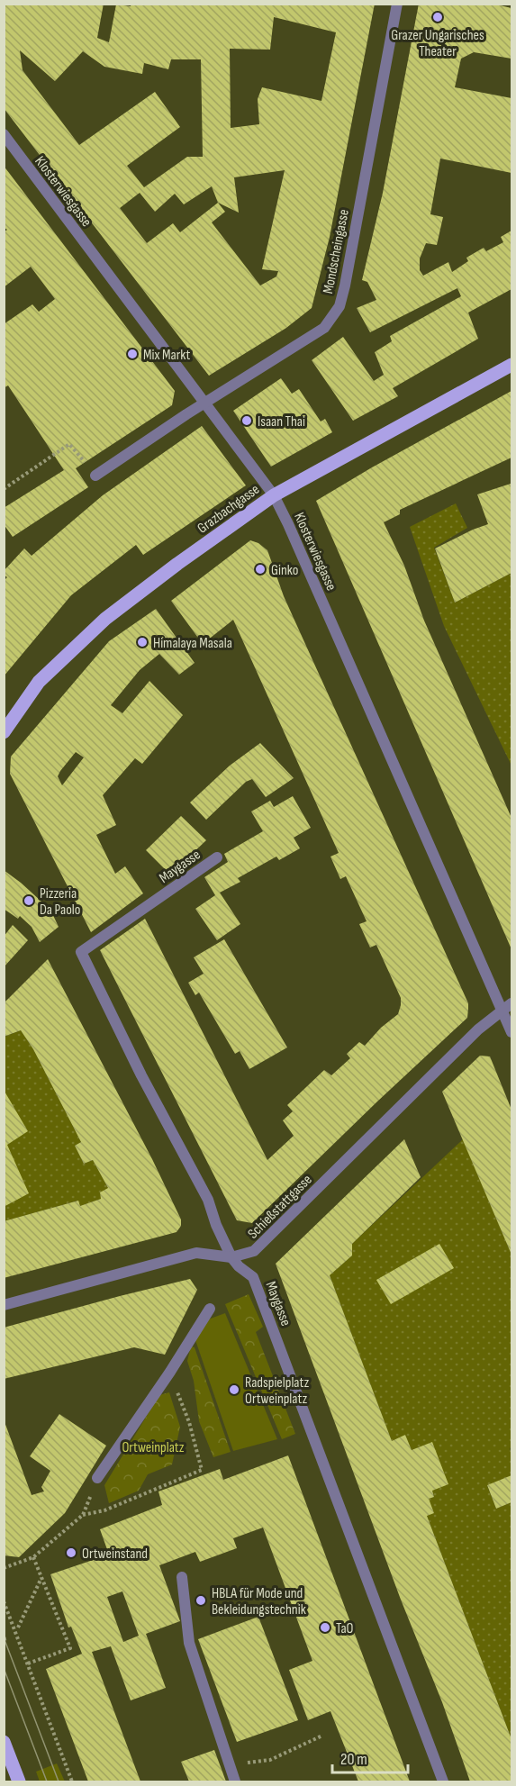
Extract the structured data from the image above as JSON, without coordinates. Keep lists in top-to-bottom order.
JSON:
{
  "streets": {
    "main road": ["Grazbachgasse"],
    "street": [
      "Klosterwiesgasse",
      "Mondscheingasse",
      "Maygasse",
      "Schießstattgasse"
    ]
  },
  "crossings": [
    ["Klosterwiesgasse", "Mondscheingasse"],
    ["Klosterwiesgasse", "Grazbachgasse"],
    ["Klosterwiesgasse", "Schießstattgasse"],
    ["Maygasse", "Schießstattgasse"]
  ],
  "parks": ["Ortweinplatz"],
  "places": [
    "Grazer Ungarisches Theater",
    "Mix Markt",
    "Isaan Thai",
    "Ginko",
    "Himalaya Masala",
    "Pizzeria Da Paolo",
    "Radspielplatz Ortweinplatz",
    "Ortweinstand",
    "HBLA für Mode und Bekleidungstechnik",
    "TaO"
  ],
  "scale_bar": "20 m"
}
